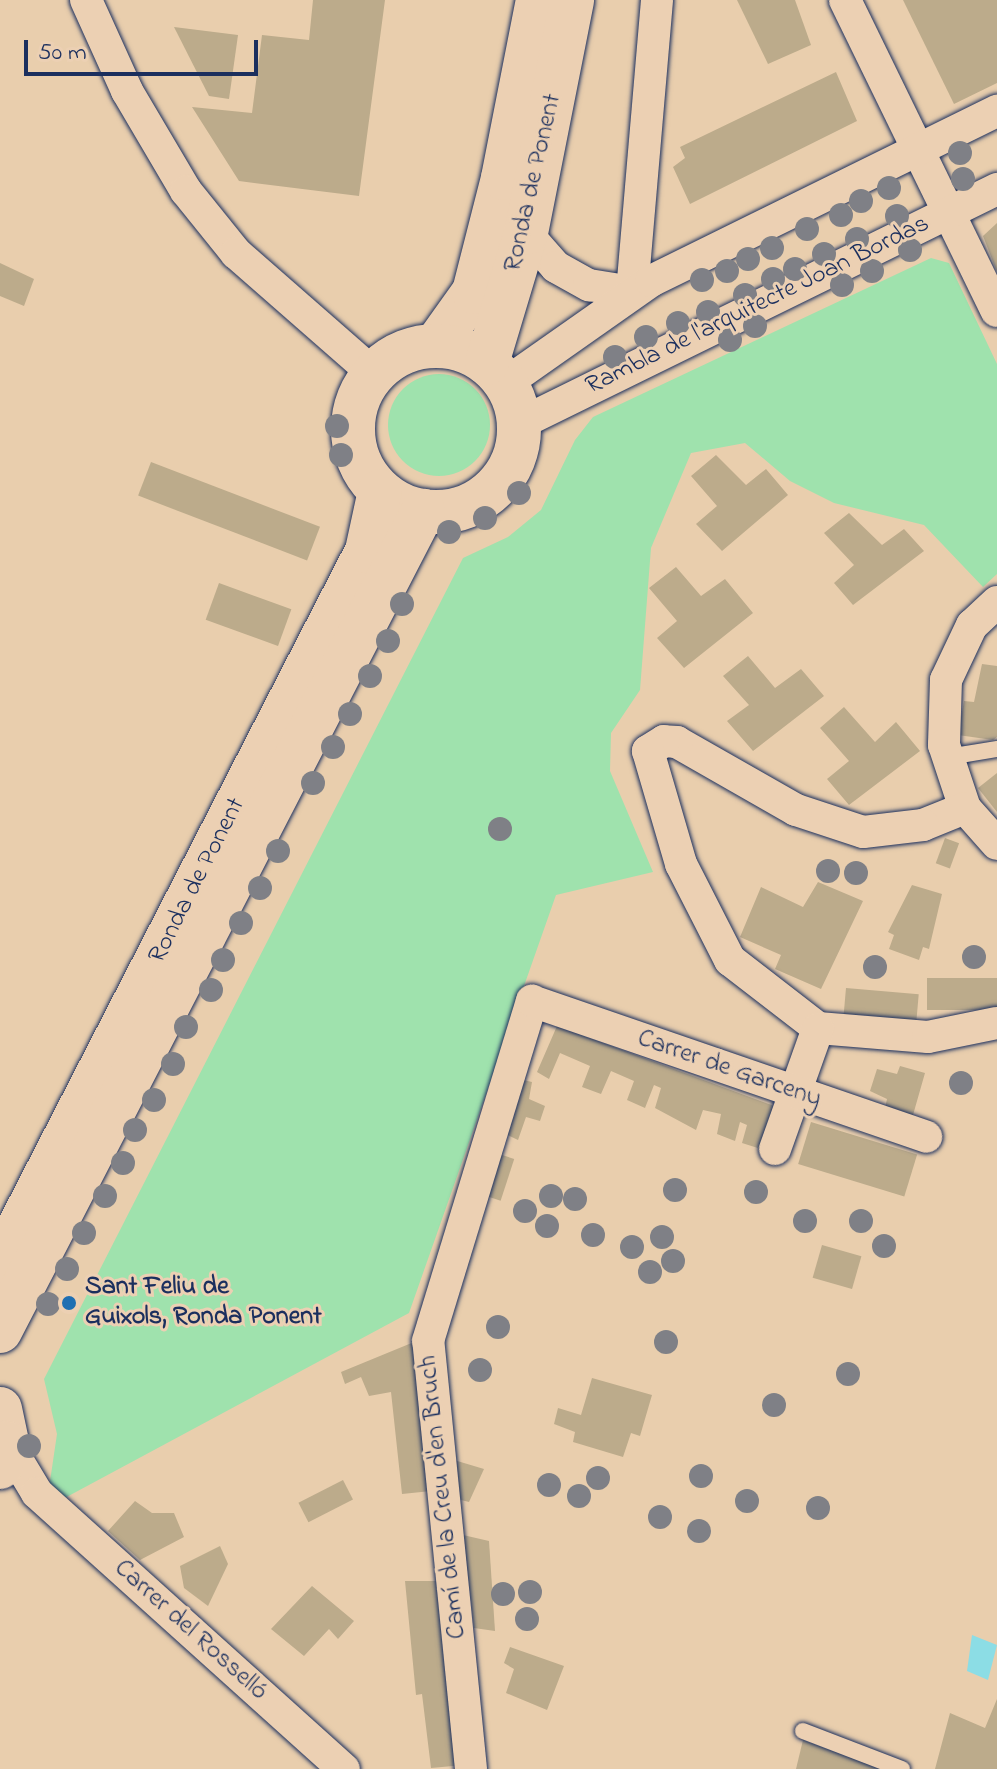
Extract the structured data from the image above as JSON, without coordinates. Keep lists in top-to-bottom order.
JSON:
{
  "streets": {
    "main road": ["Ronda de Ponent"],
    "street": [
      "Rambla de l'arquitecte Joan Bordas",
      "Carrer de Garceny",
      "Camí de la Creu d'en Bruch",
      "Carrer del Rosselló"
    ]
  },
  "crossings": [
    ["Ronda de Ponent", "Rambla de l'arquitecte Joan Bordas"],
    ["Carrer de Garceny", "Camí de la Creu d'en Bruch"]
  ],
  "places": ["Sant Feliu de Guixols, Ronda Ponent"],
  "scale_bar": "50 m"
}
